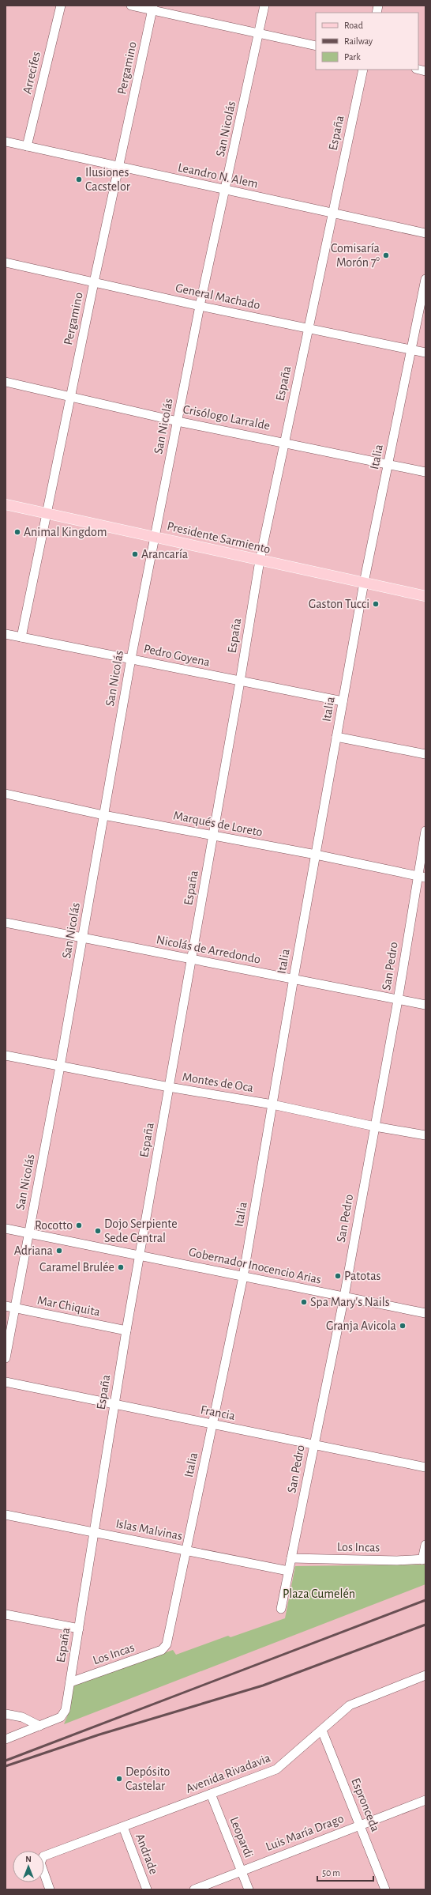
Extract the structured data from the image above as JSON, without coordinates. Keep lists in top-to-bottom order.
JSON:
{
  "streets": {
    "main road": ["Presidente Sarmiento"],
    "street": [
      "Pergamino",
      "Arrecifes",
      "San Nicolás",
      "España",
      "Leandro N. Alem",
      "General Machado",
      "Crisólogo Larralde",
      "Italia",
      "Pedro Goyena",
      "Marqués de Loreto",
      "Nicolás de Arredondo",
      "San Pedro",
      "Montes de Oca",
      "Gobernador Inocencio Arias",
      "Mar Chiquita",
      "Francia",
      "Islas Malvinas",
      "Los Incas",
      "Avenida Rivadavia",
      "Espronceda",
      "Luis María Drago",
      "Leopardi",
      "Andrade"
    ]
  },
  "crossings": [
    ["Pergamino", "Leandro N. Alem"],
    ["Pergamino", "General Machado"],
    ["Pergamino", "Crisólogo Larralde"],
    ["Pergamino", "Presidente Sarmiento"],
    ["Pergamino", "Pedro Goyena"],
    ["Arrecifes", "Leandro N. Alem"],
    ["San Nicolás", "Leandro N. Alem"],
    ["San Nicolás", "General Machado"],
    ["San Nicolás", "Crisólogo Larralde"],
    ["San Nicolás", "Presidente Sarmiento"],
    ["San Nicolás", "Pedro Goyena"],
    ["San Nicolás", "Marqués de Loreto"],
    ["San Nicolás", "Nicolás de Arredondo"],
    ["San Nicolás", "Montes de Oca"],
    ["San Nicolás", "Gobernador Inocencio Arias"],
    ["San Nicolás", "Mar Chiquita"],
    ["España", "Leandro N. Alem"],
    ["España", "General Machado"],
    ["España", "Crisólogo Larralde"],
    ["España", "Presidente Sarmiento"],
    ["España", "Pedro Goyena"],
    ["España", "Marqués de Loreto"],
    ["España", "Nicolás de Arredondo"],
    ["España", "Montes de Oca"],
    ["España", "Gobernador Inocencio Arias"],
    ["España", "Mar Chiquita"],
    ["España", "Francia"],
    ["España", "Islas Malvinas"],
    ["España", "Los Incas"],
    ["General Machado", "Italia"],
    ["Crisólogo Larralde", "Italia"],
    ["Italia", "Presidente Sarmiento"],
    ["Italia", "Pedro Goyena"],
    ["Italia", "Marqués de Loreto"],
    ["Italia", "Nicolás de Arredondo"],
    ["Italia", "Montes de Oca"],
    ["Italia", "Gobernador Inocencio Arias"],
    ["Italia", "Francia"],
    ["Italia", "Islas Malvinas"],
    ["Italia", "Los Incas"],
    ["Marqués de Loreto", "San Pedro"],
    ["Nicolás de Arredondo", "San Pedro"],
    ["San Pedro", "Montes de Oca"],
    ["San Pedro", "Gobernador Inocencio Arias"],
    ["San Pedro", "Francia"],
    ["San Pedro", "Islas Malvinas"],
    ["San Pedro", "Los Incas"],
    ["Avenida Rivadavia", "Espronceda"],
    ["Avenida Rivadavia", "Leopardi"],
    ["Avenida Rivadavia", "Andrade"],
    ["Espronceda", "Luis María Drago"],
    ["Luis María Drago", "Leopardi"]
  ],
  "parks": ["Plaza Cumelén"],
  "places": [
    "Ilusiones Cacstelor",
    "Comisaría Morón 7°",
    "Animal Kingdom",
    "Arancaría",
    "Gaston Tucci",
    "Rocotto",
    "Dojo Serpiente Sede Central",
    "Adriana",
    "Caramel Brulée",
    "Patotas",
    "Spa Mary's Nails",
    "Granja Avicola",
    "Depósito Castelar"
  ],
  "legend": ["Road", "Railway", "Park"],
  "scale_bar": "50 m",
  "north": "top"
}
